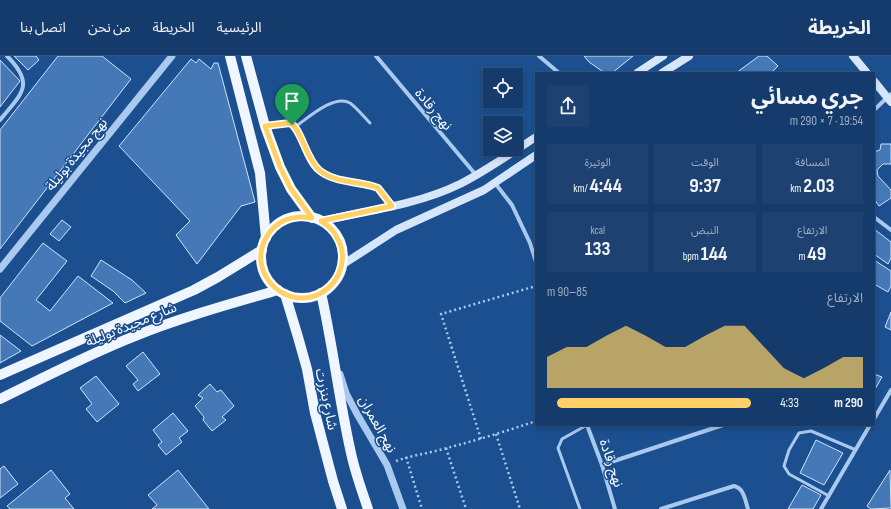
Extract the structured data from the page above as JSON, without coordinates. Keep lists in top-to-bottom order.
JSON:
{
  "streets": {
    "main road": ["شارع مجيدة بوليلة", "شارع بنزرت"],
    "street": ["نهج رقادة", "نهج مجيدة بوليلة", "نهج العمران"]
  },
  "crossings": [
    ["شارع مجيدة بوليلة", "شارع بنزرت"],
    ["شارع بنزرت", "نهج العمران"]
  ],
  "page": {
    "header": "الخريطة",
    "nav": [
      "الرئيسية",
      "الخريطة",
      "من نحن",
      "اتصل بنا"
    ],
    "heading": ["جري مسائي", "19:54 · 7 × 290 m"],
    "stats": [
      ["المسافة", "2.03 km"],
      ["الوقت", "9:37"],
      ["الوتيرة", "4:44 /km"],
      ["الارتفاع", "49 m"],
      ["النبض", "144 bpm"],
      ["kcal", "133"]
    ],
    "chart": ["الارتفاع", "85–90 m"],
    "list": [
      {
        "name": "290 m",
        "note": "4:33"
      }
    ]
  }
}
